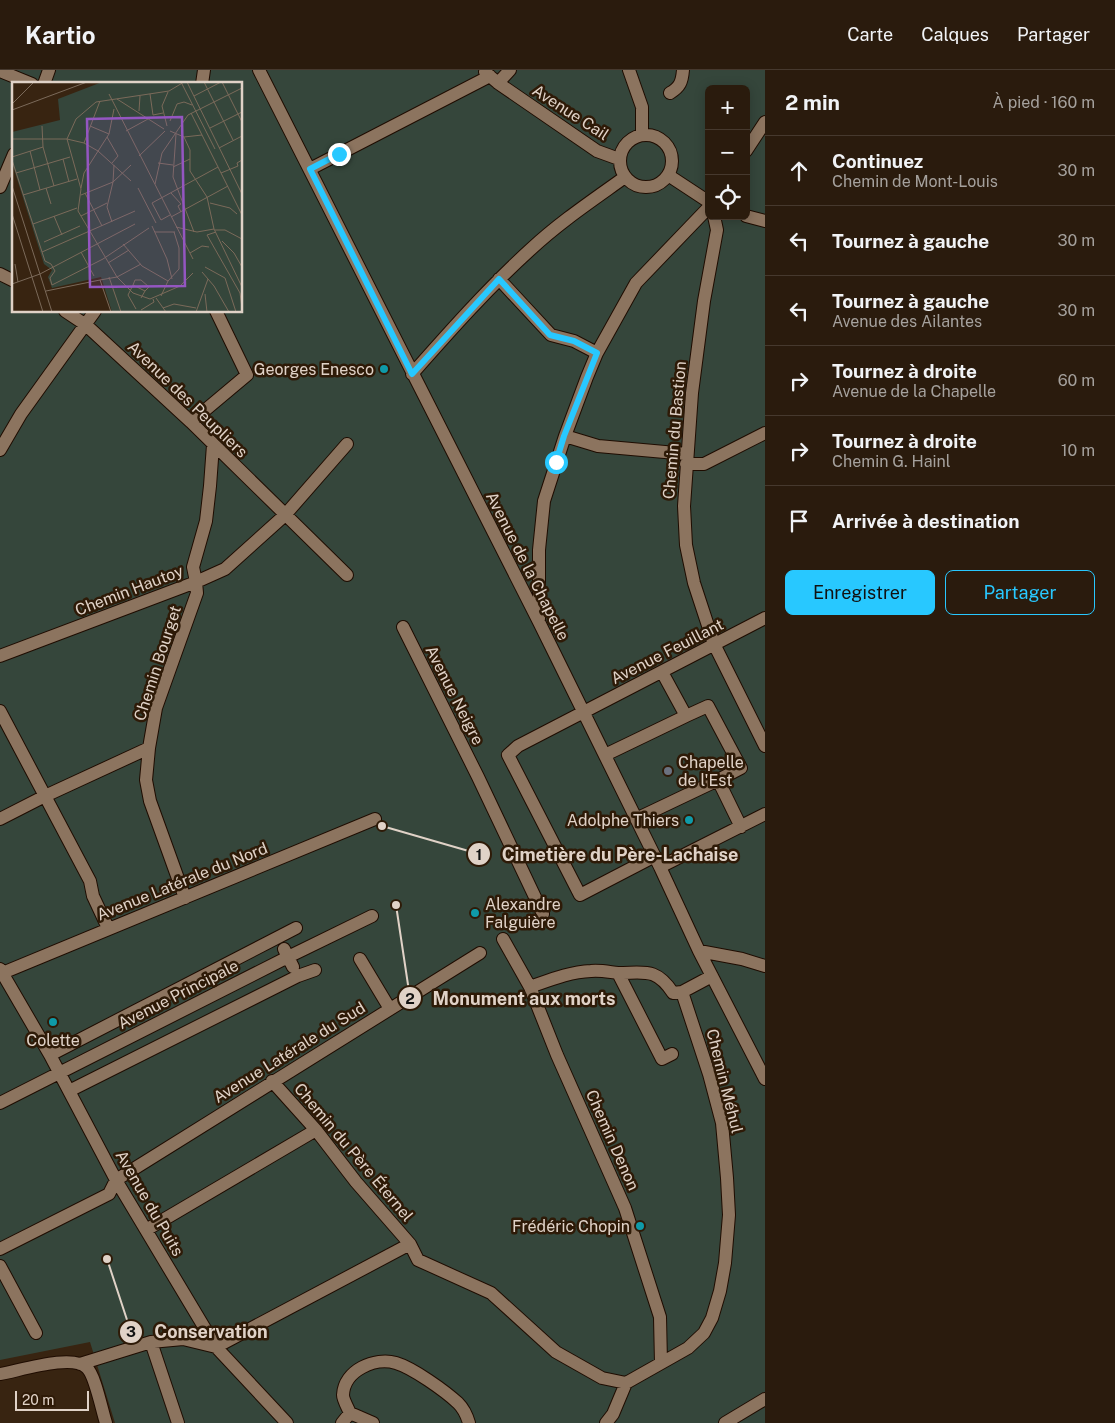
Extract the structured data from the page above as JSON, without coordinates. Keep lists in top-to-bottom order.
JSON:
{
  "streets": {
    "street": [
      "Avenue Cail",
      "Avenue des Peupliers",
      "Chemin du Bastion",
      "Avenue de la Chapelle",
      "Chemin Hautoy",
      "Avenue Feuillant",
      "Chemin Bourget",
      "Avenue Neigre",
      "Avenue Latérale du Nord",
      "Avenue Principale",
      "Avenue Latérale du Sud",
      "Chemin Méhul",
      "Chemin Denon",
      "Chemin du Père Éternel",
      "Avenue du Puits"
    ]
  },
  "crossings": [
    ["Avenue des Peupliers", "Chemin Hautoy"],
    ["Chemin du Bastion", "Avenue Feuillant"],
    ["Avenue de la Chapelle", "Avenue Feuillant"],
    ["Chemin Hautoy", "Chemin Bourget"],
    ["Chemin Bourget", "Avenue Latérale du Nord"],
    ["Avenue Latérale du Nord", "Avenue du Puits"],
    ["Avenue Principale", "Avenue du Puits"],
    ["Avenue Latérale du Sud", "Chemin du Père Éternel"],
    ["Avenue Latérale du Sud", "Avenue du Puits"],
    ["Chemin Méhul", "Chemin Denon"],
    ["Chemin Méhul", "Chemin du Père Éternel"]
  ],
  "places": [
    "Georges Enesco",
    "Chapelle de l'Est",
    "Adolphe Thiers",
    "Cimetière du Père-Lachaise",
    "Monument aux morts",
    "Alexandre Falguière",
    "Colette",
    "Frédéric Chopin",
    "Conservation"
  ],
  "scale_bar": "20 m",
  "page": {
    "header": "Kartio",
    "nav": ["Carte", "Calques", "Partager"],
    "heading": ["2 min", "À pied · 160 m"],
    "map_buttons": ["+", "−"],
    "list": [
      ["Continuez", "Chemin de Mont-Louis", "30 m"],
      ["Tournez à gauche", "30 m"],
      ["Tournez à gauche", "Avenue des Ailantes", "30 m"],
      ["Tournez à droite", "Avenue de la Chapelle", "60 m"],
      ["Tournez à droite", "Chemin G. Hainl", "10 m"],
      "Arrivée à destination"
    ],
    "buttons": ["Enregistrer", "Partager"],
    "scale": "20 m"
  }
}
